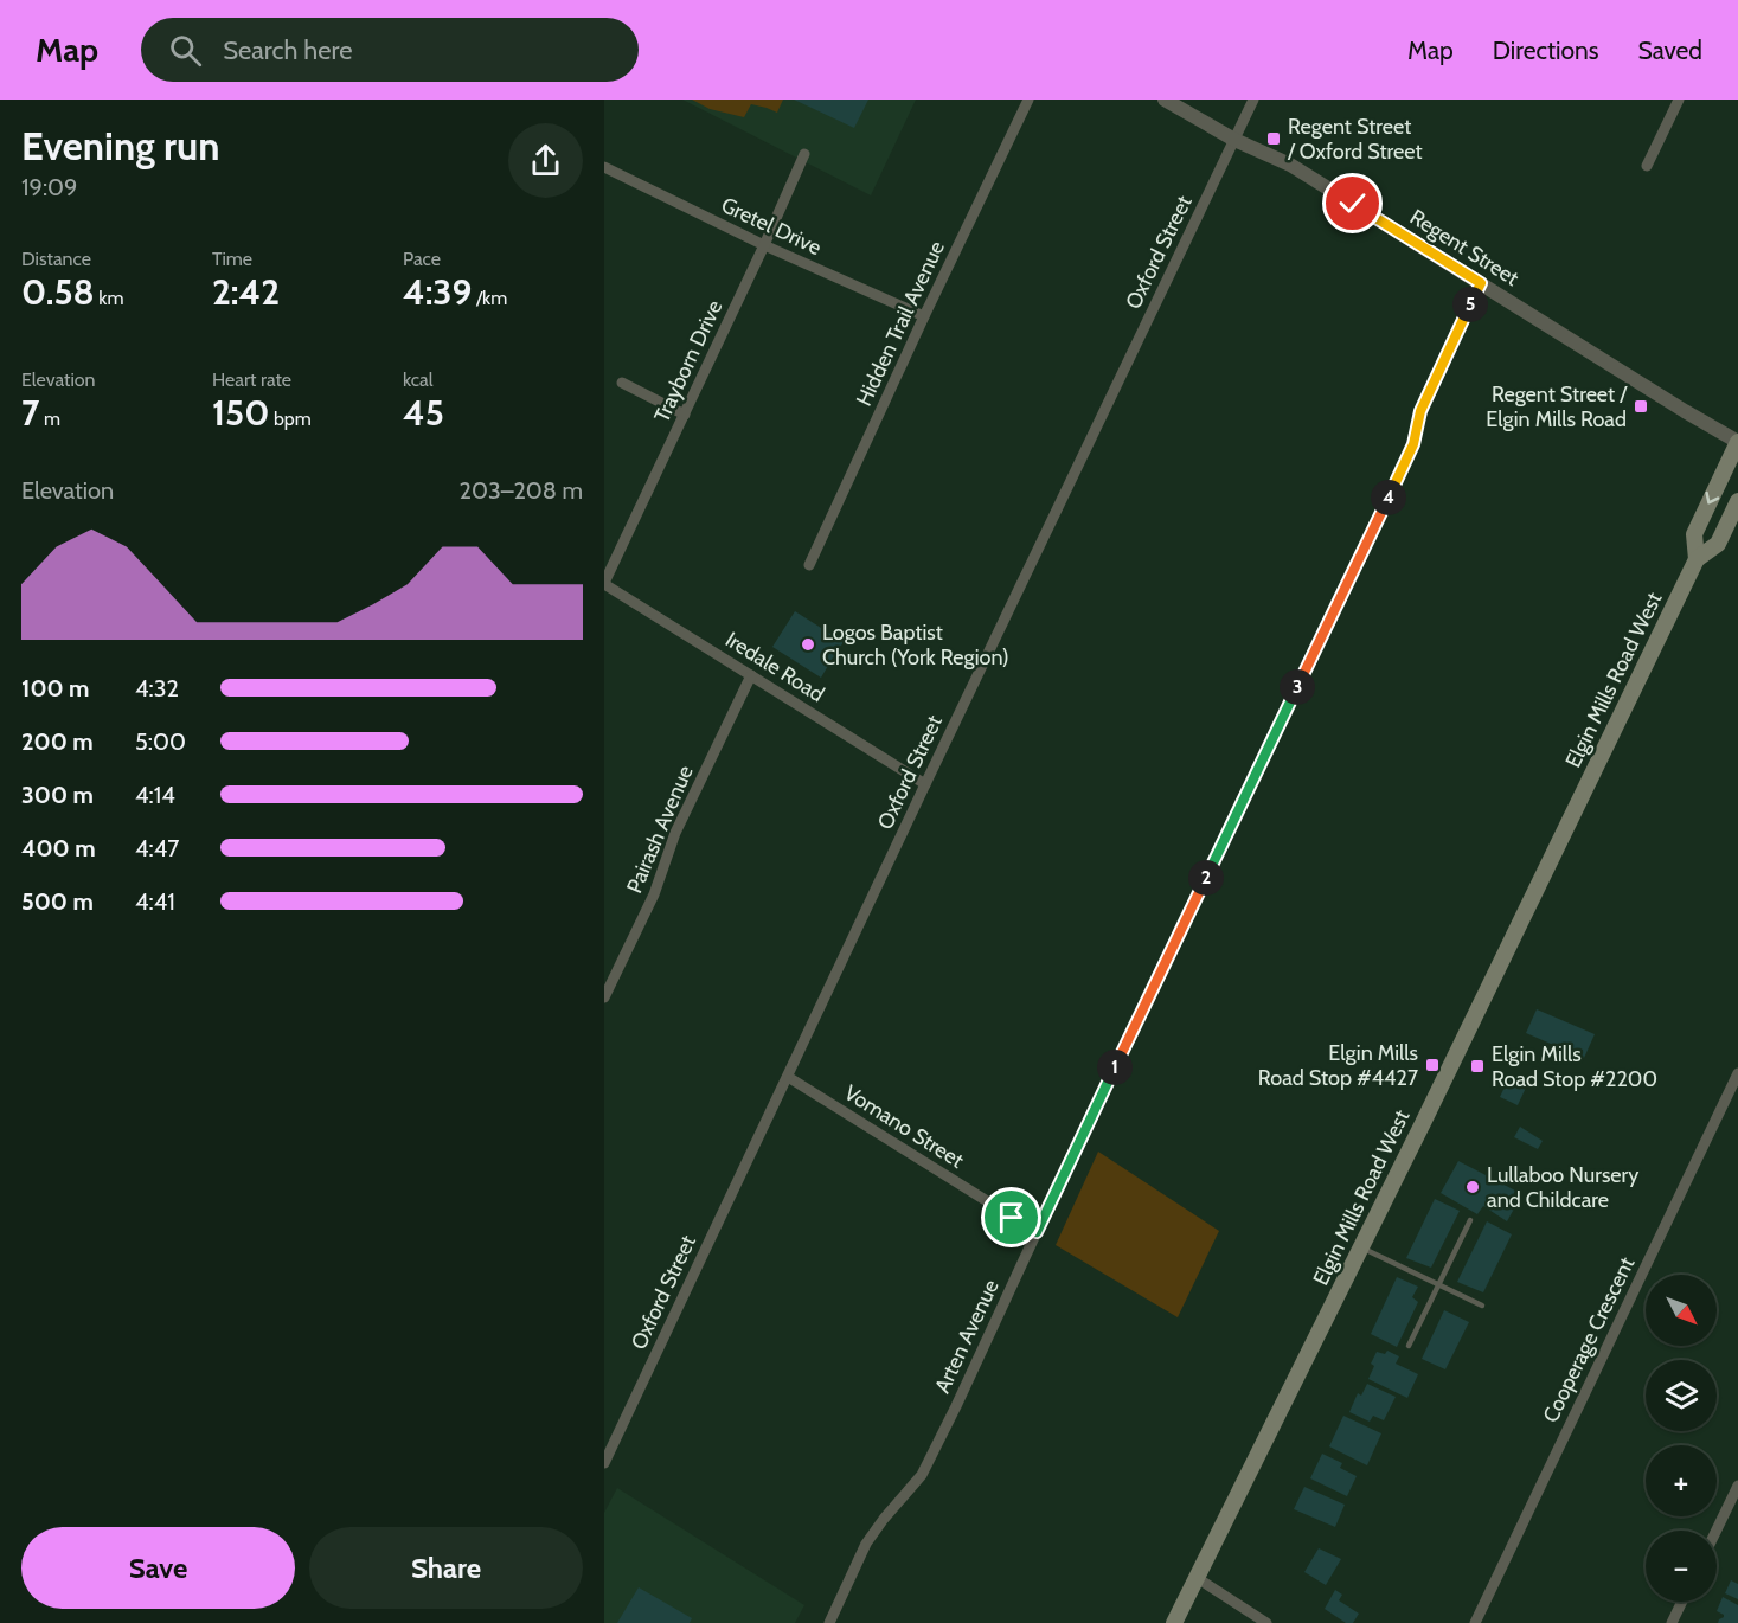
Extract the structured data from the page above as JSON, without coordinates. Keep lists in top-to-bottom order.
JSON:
{
  "streets": {
    "main road": ["Elgin Mills Road West"],
    "street": [
      "Gretel Drive",
      "Regent Street",
      "Oxford Street",
      "Hidden Trail Avenue",
      "Trayborn Drive",
      "Iredale Road",
      "Pairash Avenue",
      "Vomano Street",
      "Arten Avenue",
      "Cooperage Crescent"
    ]
  },
  "crossings": [
    ["Gretel Drive", "Hidden Trail Avenue"],
    ["Gretel Drive", "Trayborn Drive"],
    ["Regent Street", "Oxford Street"],
    ["Regent Street", "Elgin Mills Road West"],
    ["Regent Street", "Arten Avenue"],
    ["Oxford Street", "Iredale Road"],
    ["Oxford Street", "Vomano Street"],
    ["Trayborn Drive", "Iredale Road"],
    ["Iredale Road", "Pairash Avenue"],
    ["Vomano Street", "Arten Avenue"]
  ],
  "places": {
    "transit": [
      "Regent Street / Oxford Street",
      "Regent Street / Elgin Mills Road",
      "Elgin Mills Road Stop #4427",
      "Elgin Mills Road Stop #2200"
    ],
    "other": ["Logos Baptist Church (York Region)", "Lullaboo Nursery and Childcare"]
  },
  "north": "bottom right",
  "page": {
    "header": "Map",
    "search": "Search here",
    "nav": ["Map", "Directions", "Saved"],
    "heading": ["Evening run", "19:09"],
    "stats": [
      ["Distance", "0.58 km"],
      ["Time", "2:42"],
      ["Pace", "4:39 /km"],
      ["Elevation", "7 m"],
      ["Heart rate", "150 bpm"],
      ["kcal", "45"]
    ],
    "pins": [
      "5",
      "4",
      "3",
      "2",
      "1"
    ],
    "chart": ["Elevation", "203–208 m"],
    "list": [
      {
        "name": "100 m",
        "note": "4:32"
      },
      {
        "name": "200 m",
        "note": "5:00"
      },
      {
        "name": "300 m",
        "note": "4:14"
      },
      {
        "name": "400 m",
        "note": "4:47"
      },
      {
        "name": "500 m",
        "note": "4:41"
      }
    ],
    "map_buttons": ["+", "−"],
    "buttons": ["Save", "Share"]
  }
}
